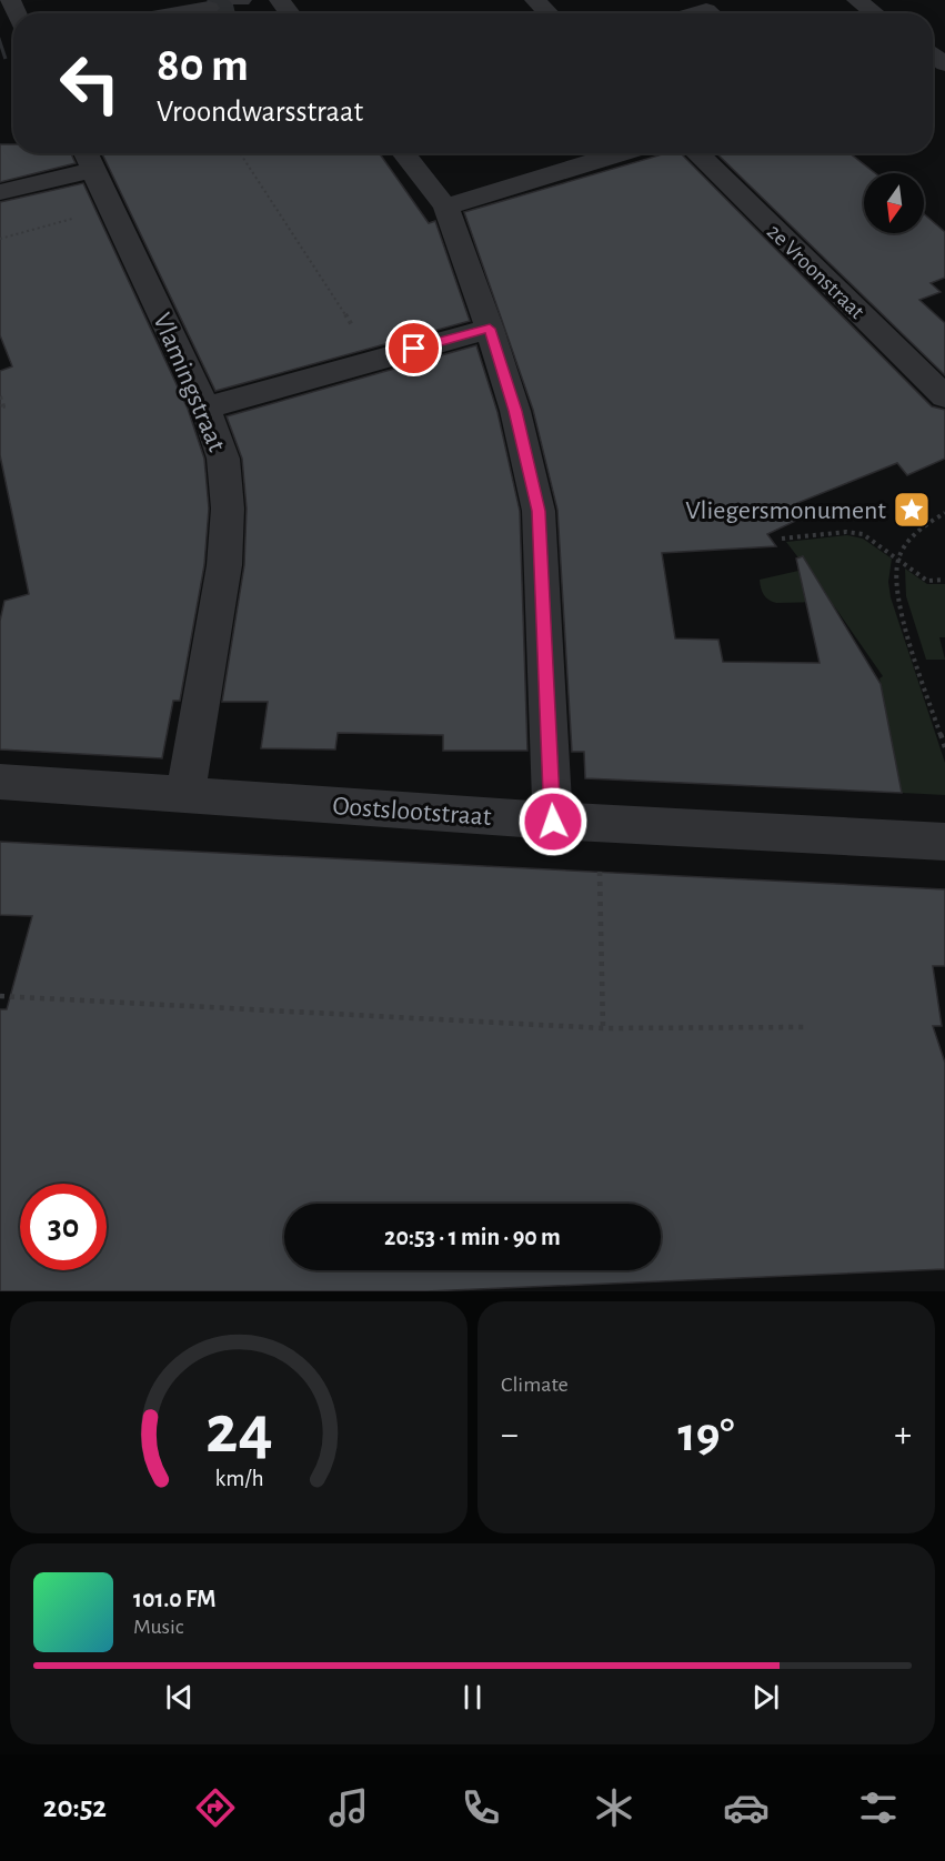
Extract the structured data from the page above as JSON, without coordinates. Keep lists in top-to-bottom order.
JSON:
{
  "streets": {
    "street": ["2e Vroonstraat", "Vlamingstraat", "Oostslootstraat"]
  },
  "crossings": [
    ["Vlamingstraat", "Oostslootstraat"]
  ],
  "places": {
    "place": ["Vliegersmonument"]
  },
  "north": "bottom",
  "page": {
    "turn": ["80 m", "Vroondwarsstraat"],
    "limit": "30",
    "trip": "20:53 · 1 min · 90 m",
    "tile": "Climate",
    "heat": ["−", "19°", "+"],
    "song": ["101.0 FM", "Music"],
    "tabs": "20:52",
    "gauge": ["24", "km/h"]
  }
}
